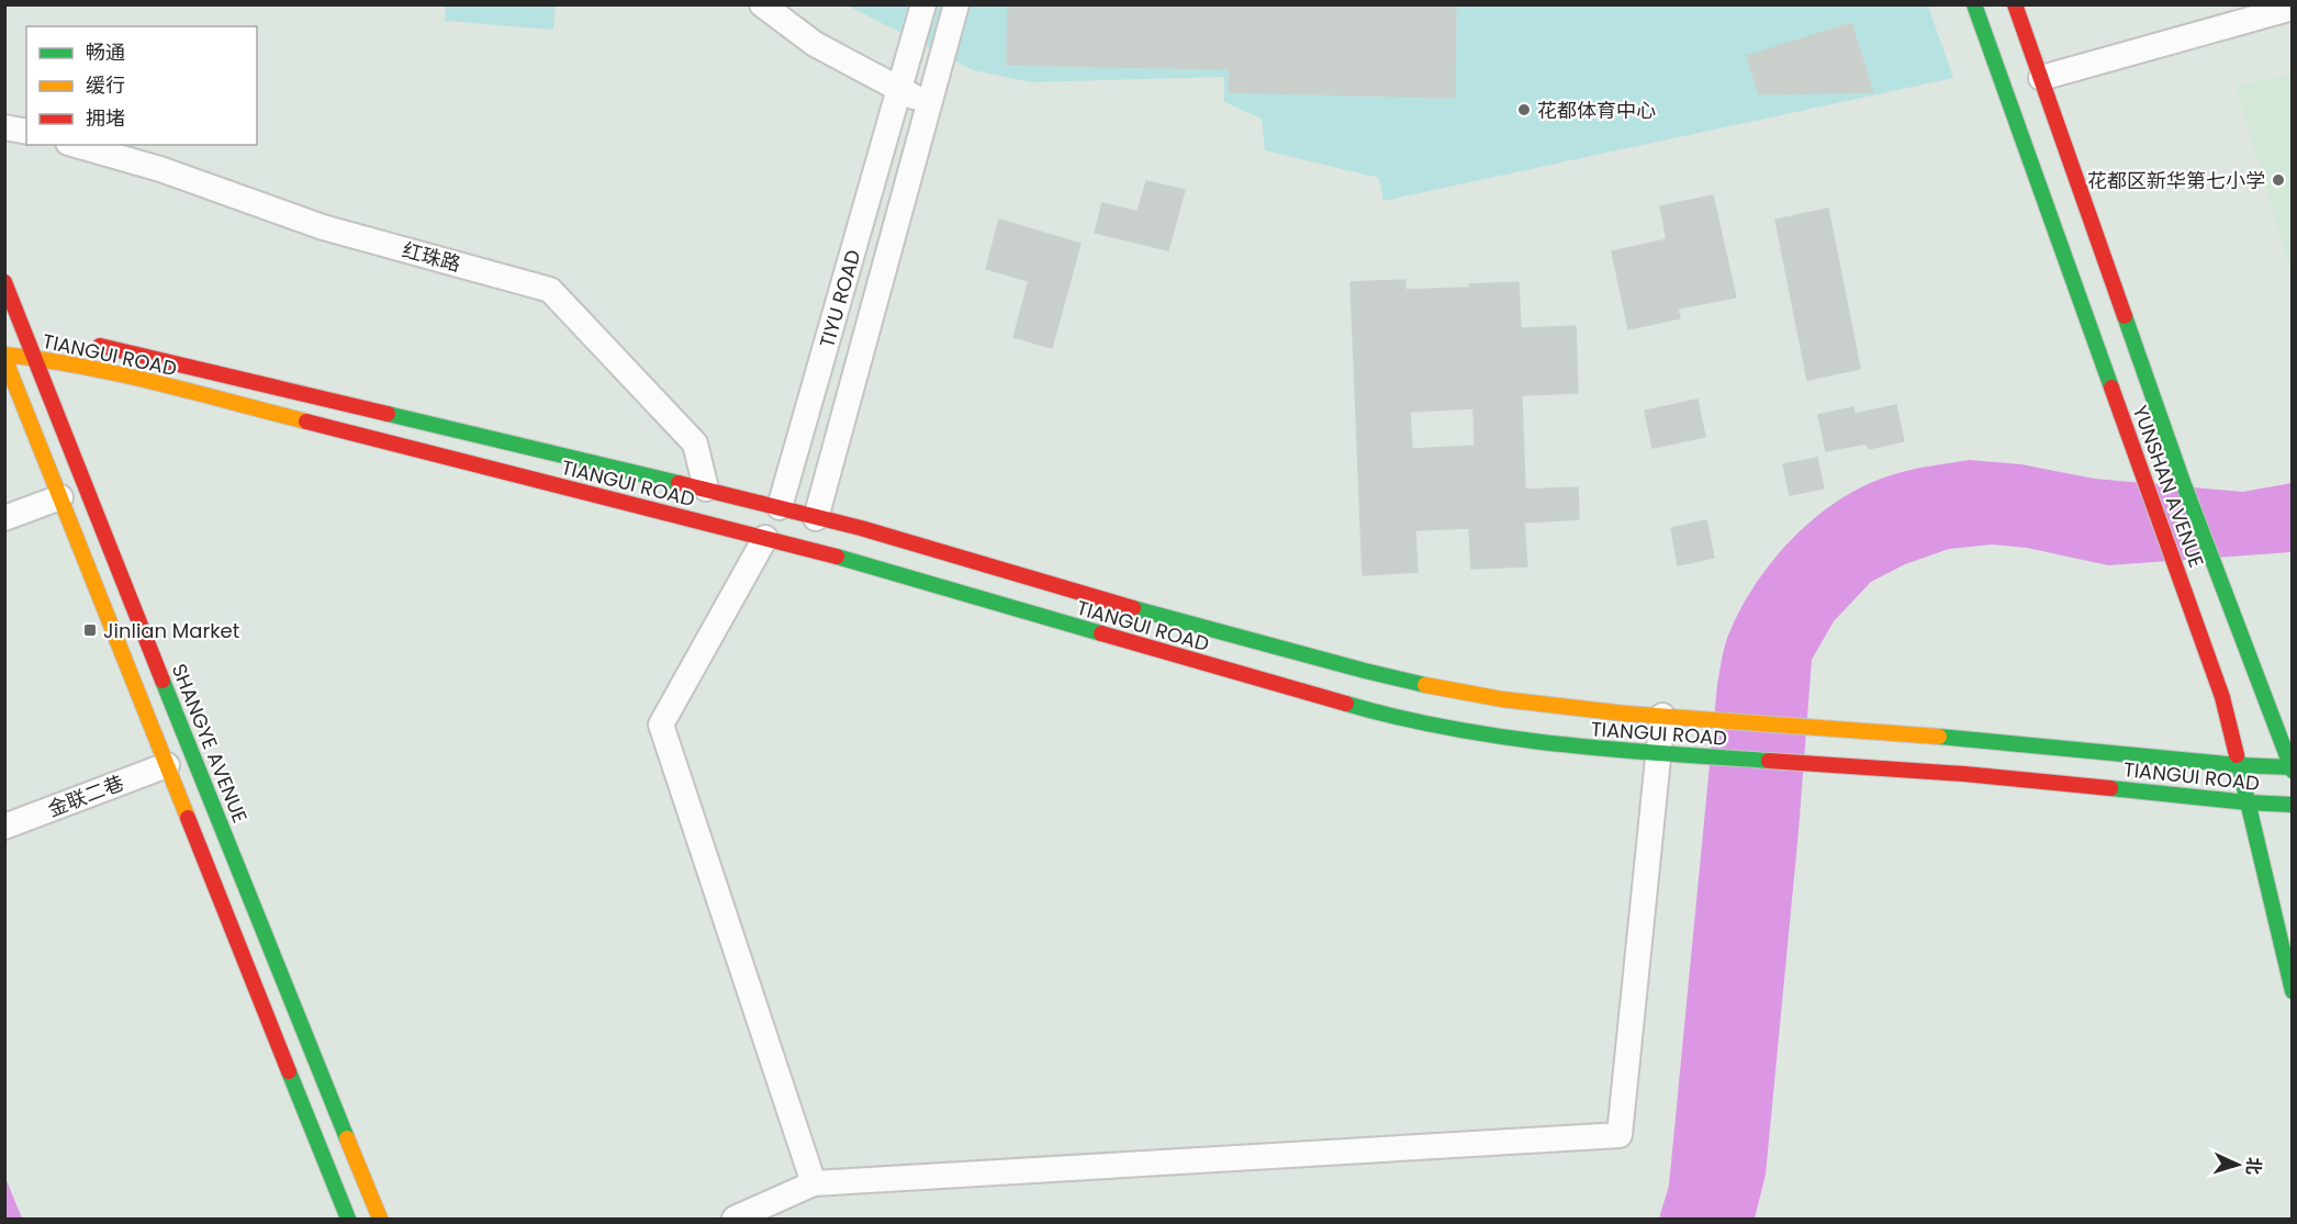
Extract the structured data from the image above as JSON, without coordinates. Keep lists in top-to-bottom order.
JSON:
{
  "streets": {
    "main road": ["TIANGUI ROAD", "YUNSHAN AVENUE", "SHANGYE AVENUE"],
    "street": ["红珠路", "TIYU ROAD", "金联二巷"]
  },
  "crossings": [
    ["红珠路", "TIANGUI ROAD"],
    ["TIYU ROAD", "TIANGUI ROAD"],
    ["TIANGUI ROAD", "YUNSHAN AVENUE"],
    ["TIANGUI ROAD", "SHANGYE AVENUE"]
  ],
  "places": {
    "other": ["花都体育中心", "花都区新华第七小学"],
    "transit": ["Jinlian Market"]
  },
  "legend": ["畅通", "缓行", "拥堵"],
  "north": "right"
}
